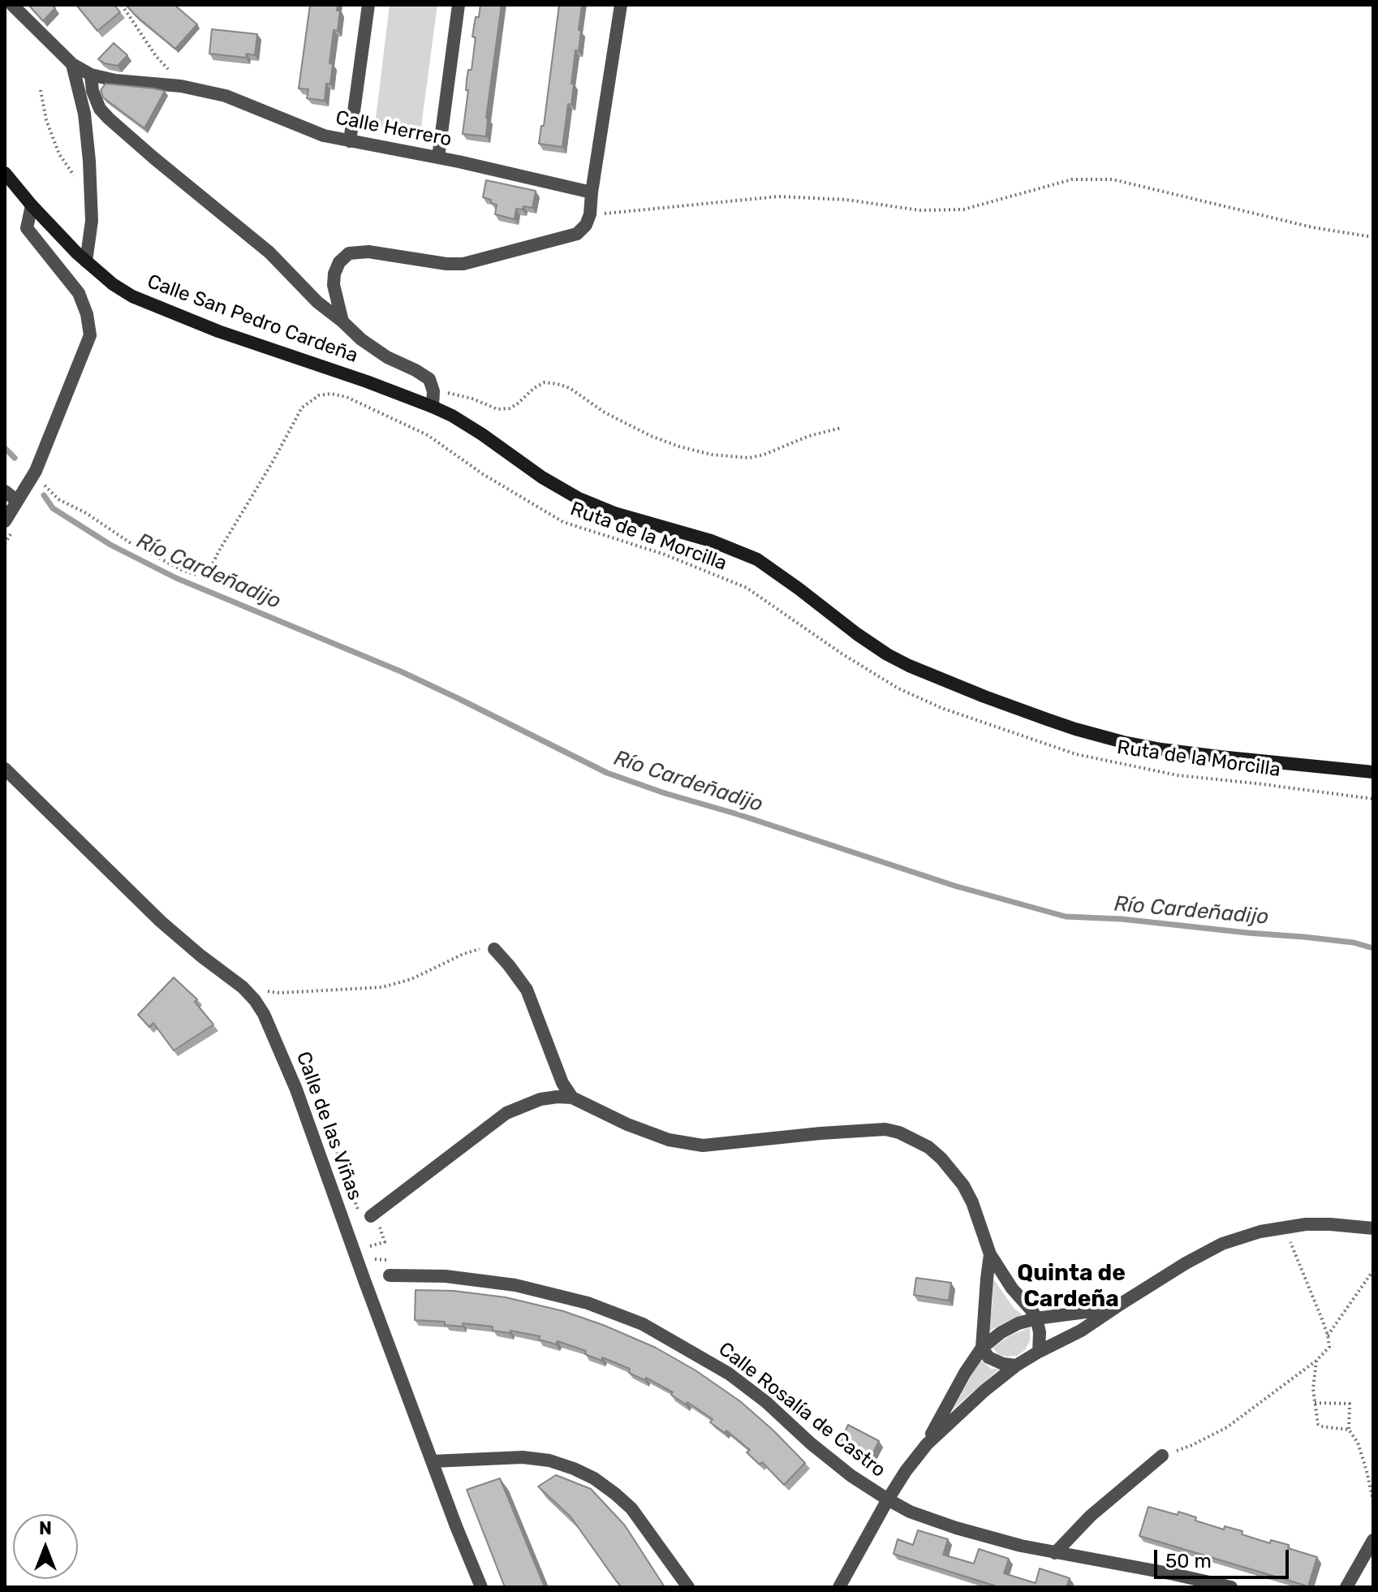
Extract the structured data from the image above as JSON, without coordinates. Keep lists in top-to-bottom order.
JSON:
{
  "streets": {
    "main road": ["Calle San Pedro Cardeña"],
    "street": ["Calle Herrero", "Calle de las Viñas", "Calle Rosalía de Castro"],
    "path": ["Ruta de la Morcilla"]
  },
  "districts": ["Quinta de Cardeña"],
  "water": ["Río Cardeñadijo"],
  "scale_bar": "50 m",
  "north": "top"
}
